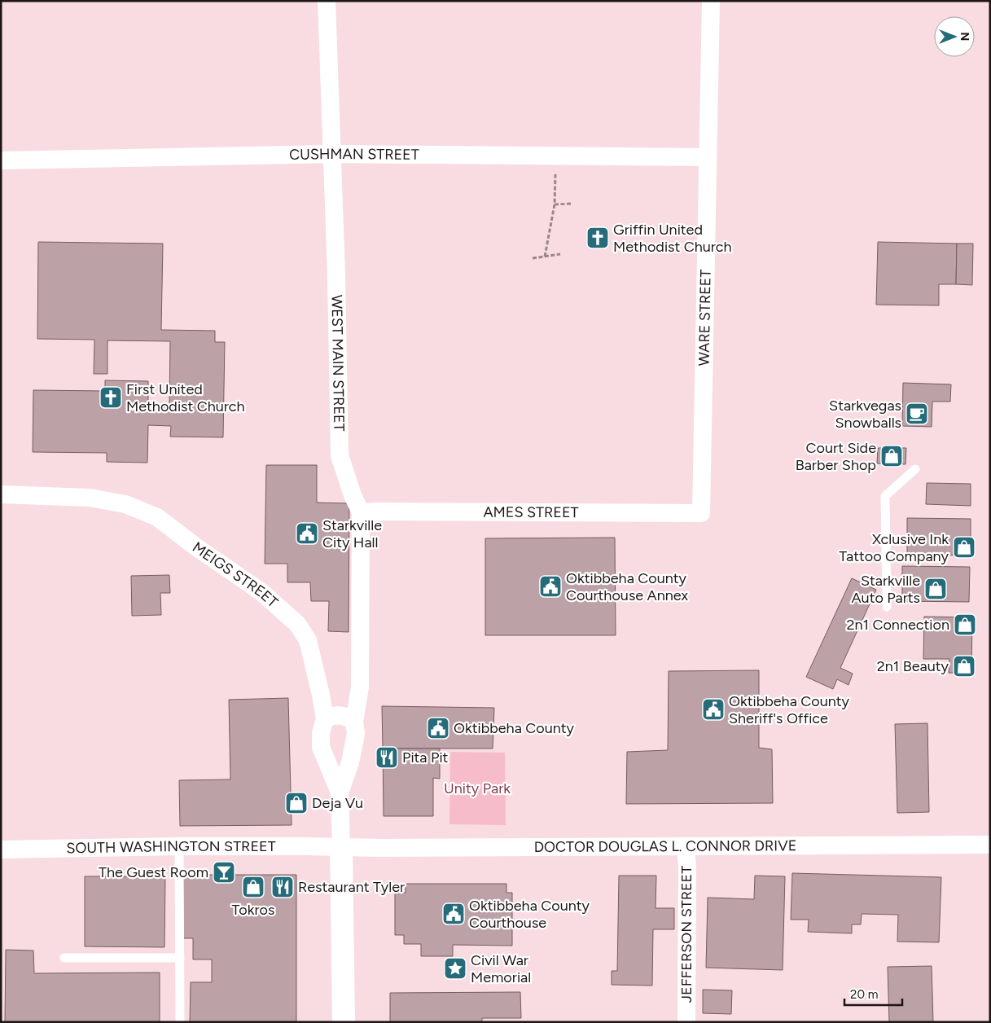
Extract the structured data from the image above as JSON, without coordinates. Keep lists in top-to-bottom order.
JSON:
{
  "streets": {
    "street": [
      "CUSHMAN STREET",
      "WARE STREET",
      "WEST MAIN STREET",
      "AMES STREET",
      "MEIGS STREET",
      "DOCTOR DOUGLAS L. CONNOR DRIVE",
      "SOUTH WASHINGTON STREET",
      "JEFFERSON STREET"
    ]
  },
  "crossings": [
    ["CUSHMAN STREET", "WARE STREET"],
    ["CUSHMAN STREET", "WEST MAIN STREET"],
    ["WARE STREET", "AMES STREET"],
    ["WEST MAIN STREET", "AMES STREET"],
    ["WEST MAIN STREET", "MEIGS STREET"],
    ["WEST MAIN STREET", "DOCTOR DOUGLAS L. CONNOR DRIVE"],
    ["WEST MAIN STREET", "SOUTH WASHINGTON STREET"],
    ["DOCTOR DOUGLAS L. CONNOR DRIVE", "SOUTH WASHINGTON STREET"],
    ["DOCTOR DOUGLAS L. CONNOR DRIVE", "JEFFERSON STREET"]
  ],
  "parks": ["Unity Park"],
  "places": {
    "church": ["Griffin United Methodist Church", "First United Methodist Church"],
    "cafe": ["Starkvegas Snowballs"],
    "shop": [
      "Court Side Barber Shop",
      "Xclusive Ink Tattoo Company",
      "Starkville Auto Parts",
      "2n1 Connection",
      "2n1 Beauty",
      "Deja Vu",
      "Tokros"
    ],
    "public building": [
      "Starkville City Hall",
      "Oktibbeha County Courthouse Annex",
      "Oktibbeha County Sheriff's Office",
      "Oktibbeha County",
      "Oktibbeha County Courthouse"
    ],
    "restaurant": ["Pita Pit", "Restaurant Tyler"],
    "bar": ["The Guest Room"],
    "place": ["Civil War Memorial"]
  },
  "scale_bar": "20 m",
  "north": "right"
}
